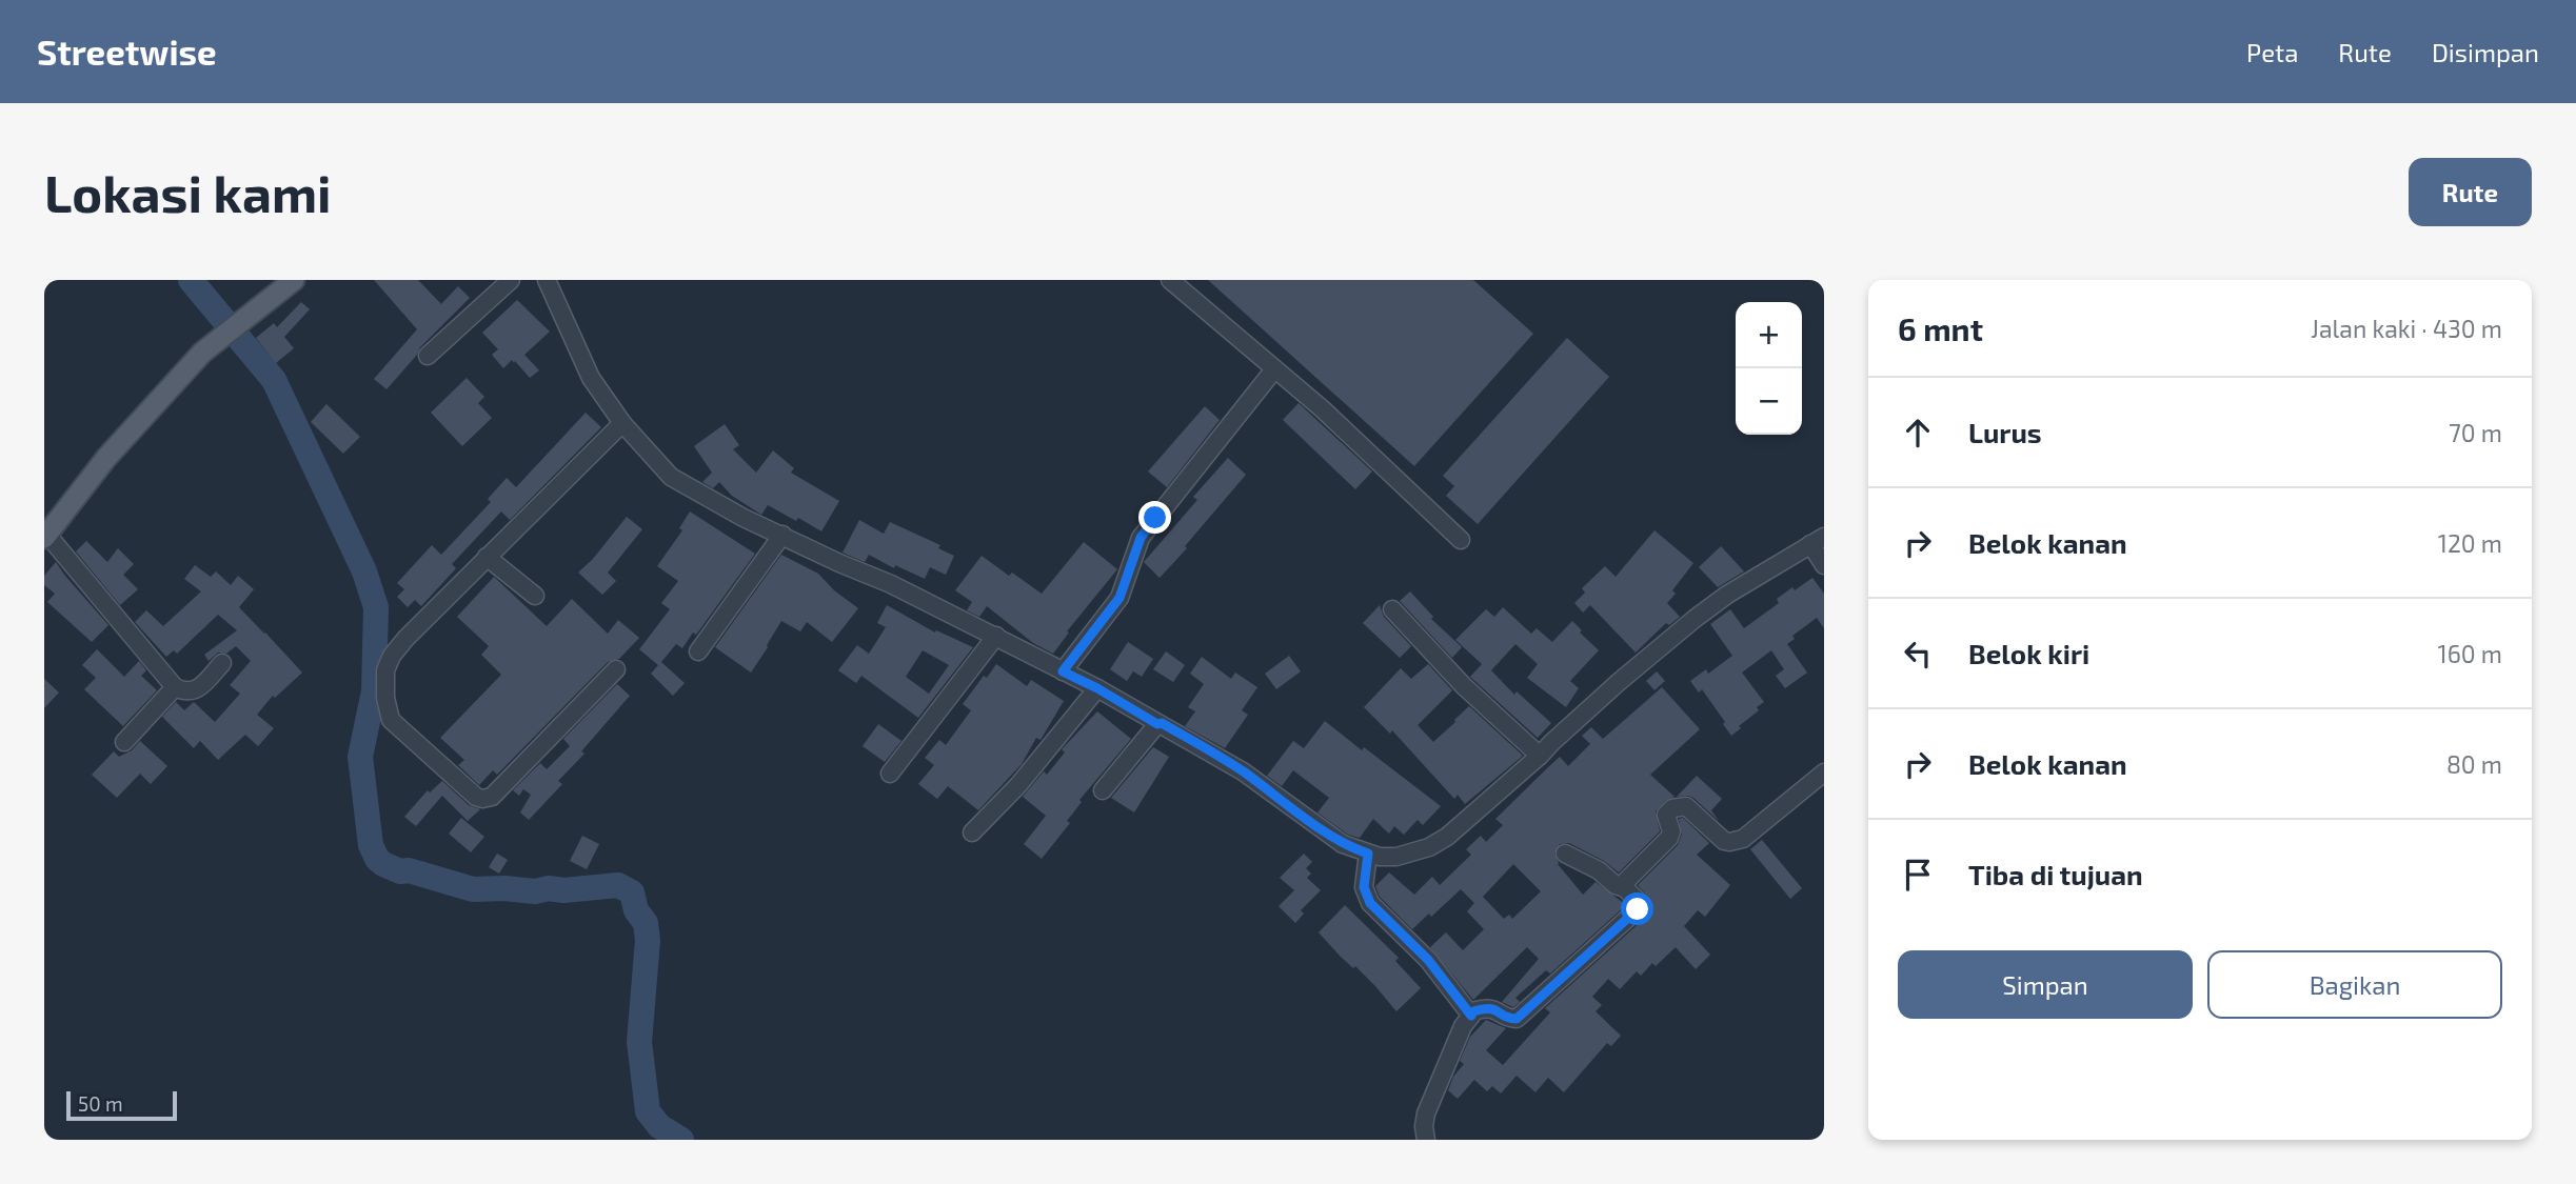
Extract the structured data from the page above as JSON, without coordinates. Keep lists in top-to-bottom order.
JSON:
{
  "scale_bar": "50 m",
  "page": {
    "header": "Streetwise",
    "nav": ["Peta", "Rute", "Disimpan"],
    "buttons": [
      "Rute",
      ["Simpan", "Bagikan"]
    ],
    "title": "Lokasi kami",
    "heading": ["6 mnt", "Jalan kaki · 430 m"],
    "map_buttons": ["+", "−"],
    "list": [
      ["Lurus", "70 m"],
      ["Belok kanan", "120 m"],
      ["Belok kiri", "160 m"],
      ["Belok kanan", "80 m"],
      "Tiba di tujuan"
    ],
    "scale": "50 m"
  }
}
